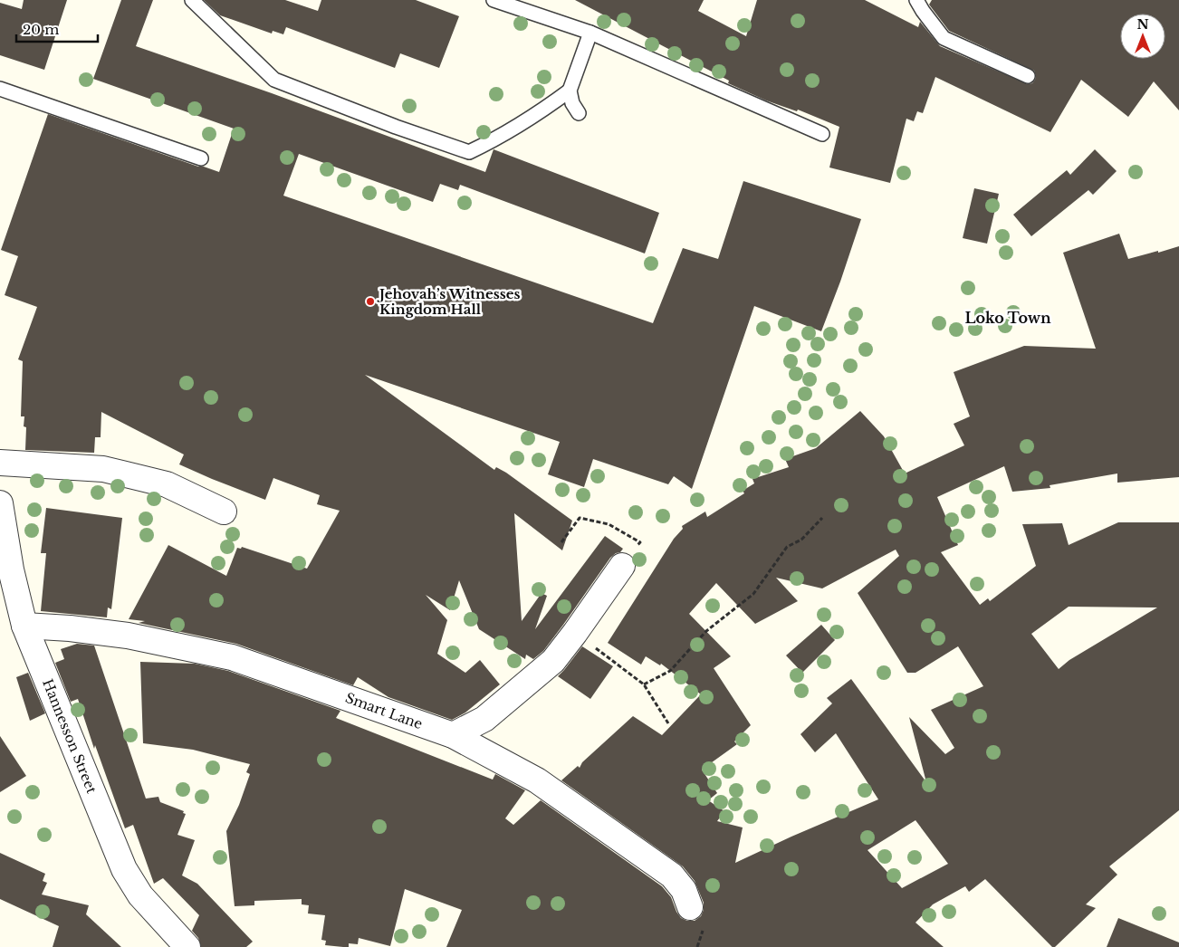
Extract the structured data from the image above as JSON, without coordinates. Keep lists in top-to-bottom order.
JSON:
{
  "streets": {
    "street": ["Smart Lane", "Hannesson Street"]
  },
  "crossings": [
    ["Smart Lane", "Hannesson Street"]
  ],
  "districts": ["Loko Town"],
  "places": ["Jehovah’s Witnesses Kingdom Hall"],
  "scale_bar": "20 m",
  "north": "top"
}
